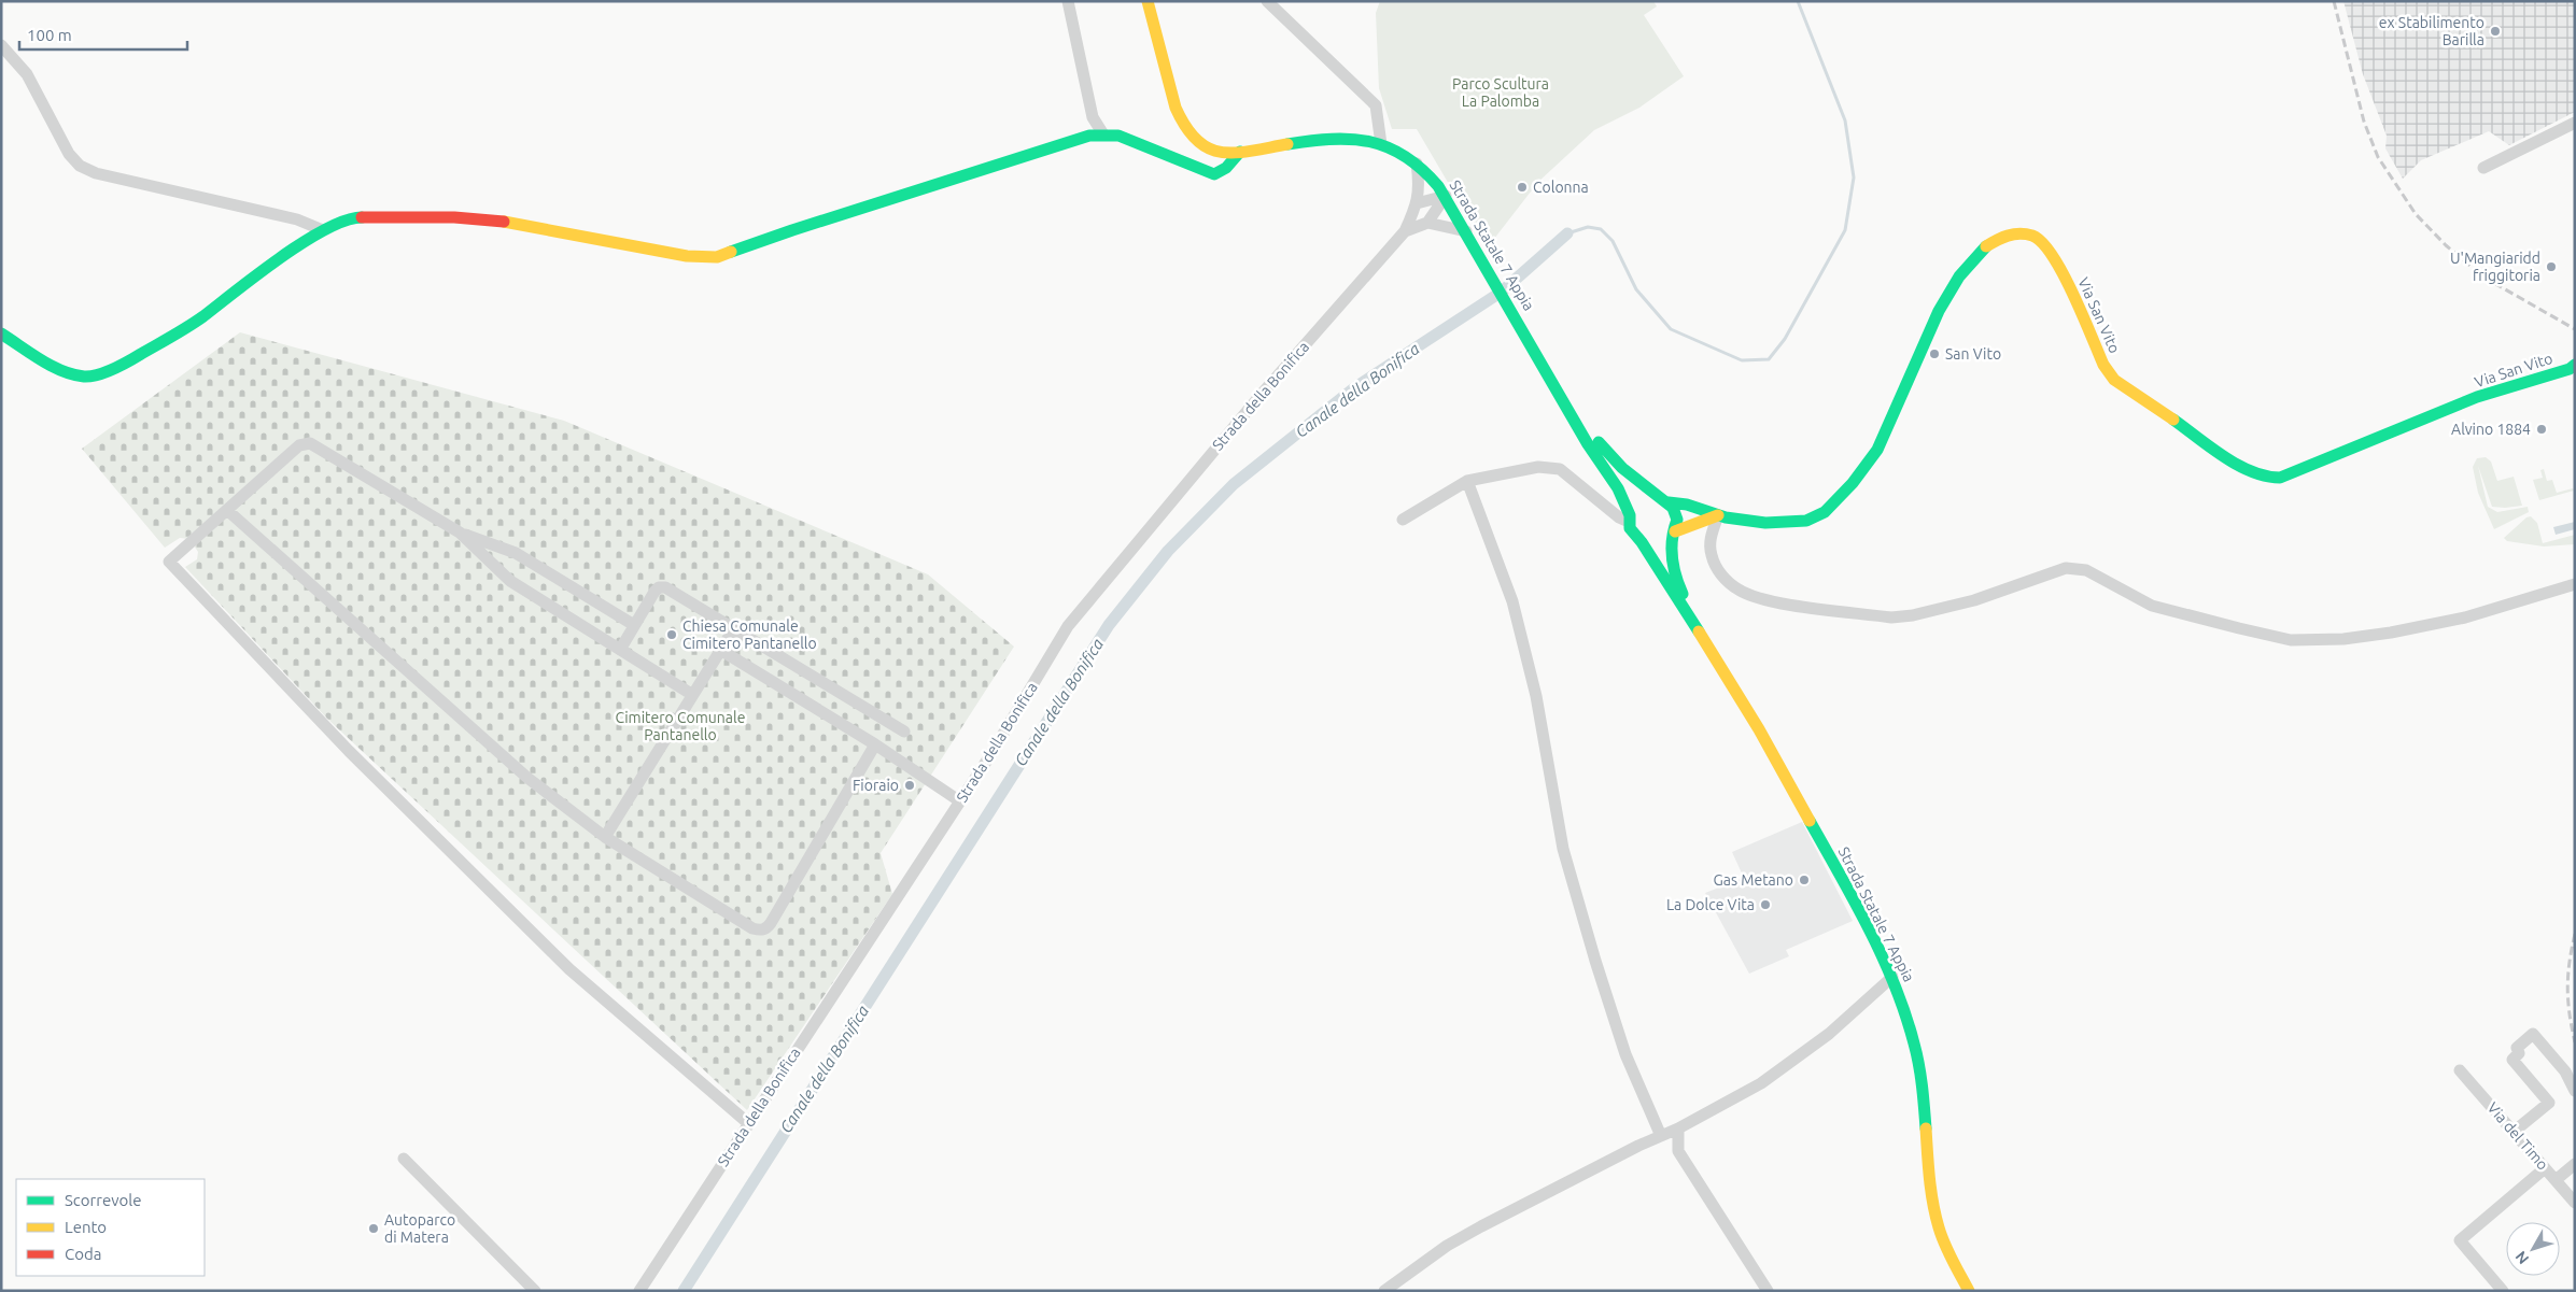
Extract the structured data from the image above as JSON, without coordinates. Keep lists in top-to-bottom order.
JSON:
{
  "streets": {
    "main road": ["Strada Statale 7 Appia", "Via San Vito"],
    "street": ["Strada della Bonifica", "Via del Timo"]
  },
  "crossings": [
    ["Strada Statale 7 Appia", "Via San Vito"]
  ],
  "water": ["Canale della Bonifica"],
  "parks": ["Parco Scultura La Palomba", "Cimitero Comunale Pantanello"],
  "places": [
    "ex Stabilimento Barilla",
    "Colonna",
    "U'Mangiaridd friggitoria",
    "San Vito",
    "Alvino 1884",
    "Chiesa Comunale Cimitero Pantanello",
    "Fioraio",
    "Gas Metano",
    "La Dolce Vita",
    "Autoparco di Matera"
  ],
  "legend": ["Scorrevole", "Lento", "Coda"],
  "scale_bar": "100 m",
  "north": "bottom left"
}
